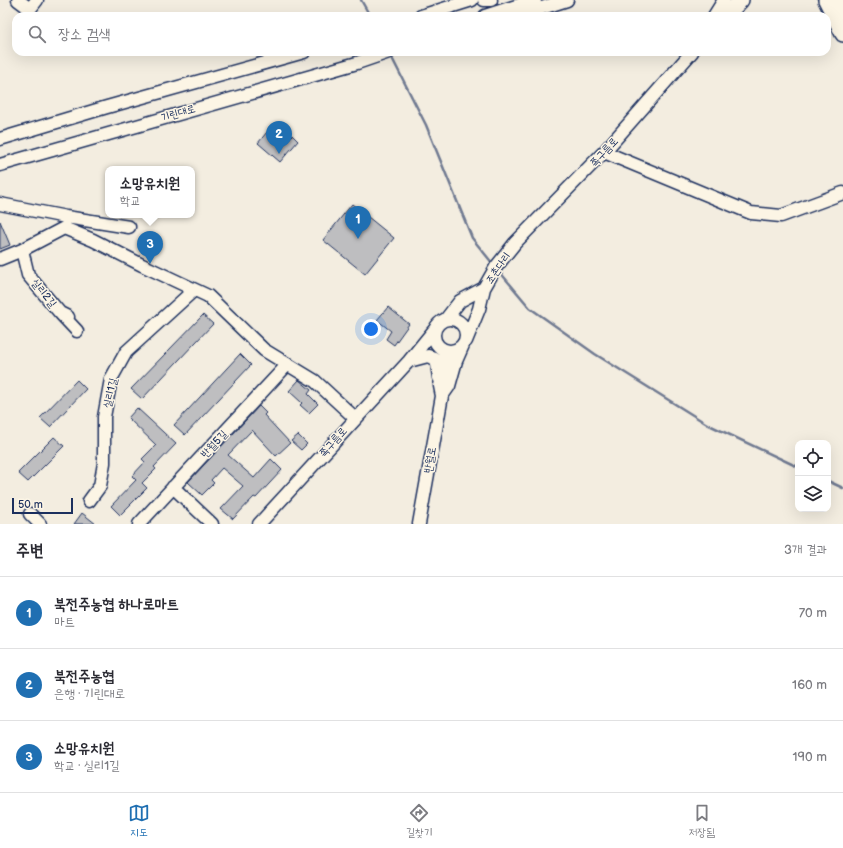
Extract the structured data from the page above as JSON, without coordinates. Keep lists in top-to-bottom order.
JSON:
{
  "streets": {
    "street": [
      "기린대로",
      "쪽구름로",
      "조촌다리",
      "실리2길",
      "실리1길",
      "반월5길",
      "반월로"
    ]
  },
  "crossings": [
    ["쪽구름로", "조촌다리"],
    ["조촌다리", "반월로"]
  ],
  "scale_bar": "50 m",
  "page": {
    "search": "장소 검색",
    "pins": ["2", "1", "3"],
    "popup": ["소망유치원", "학교"],
    "scale": "50 m",
    "heading": ["주변", "3개 결과"],
    "list": [
      {
        "mark": "1",
        "name": "북전주농협 하나로마트",
        "note": "마트",
        "value": "70 m"
      },
      {
        "mark": "2",
        "name": "북전주농협",
        "note": "은행 · 기린대로",
        "value": "160 m"
      },
      {
        "mark": "3",
        "name": "소망유치원",
        "note": "학교 · 실리1길",
        "value": "190 m"
      }
    ],
    "nav": ["지도", "길찾기", "저장됨"]
  }
}
